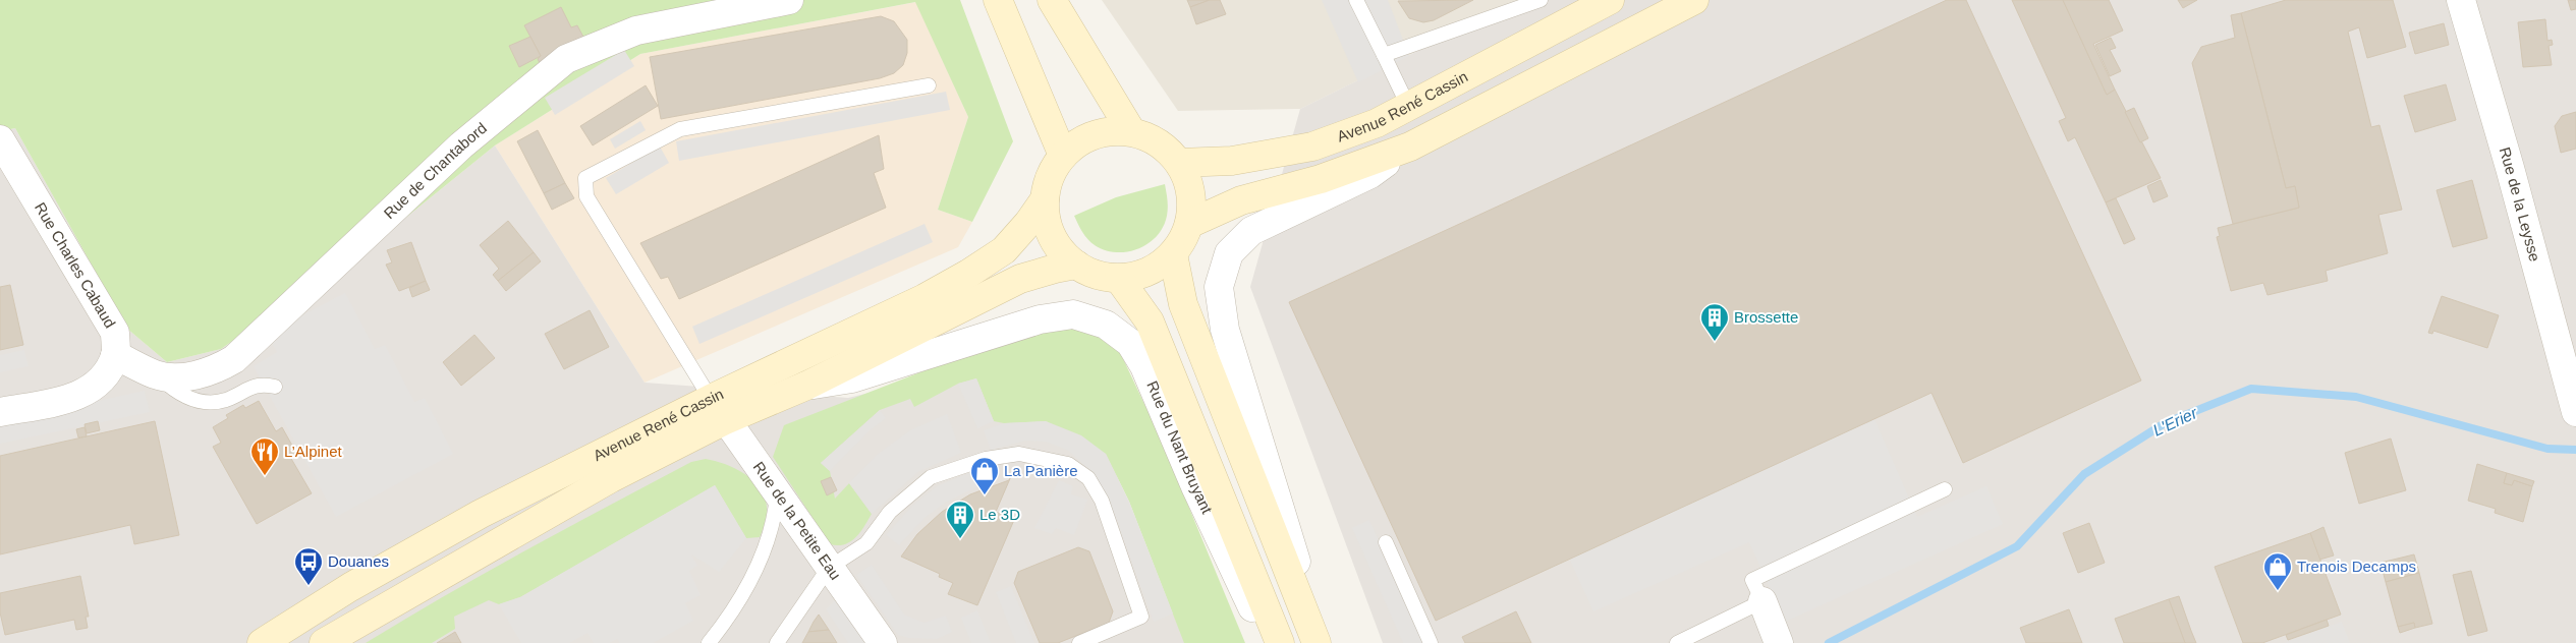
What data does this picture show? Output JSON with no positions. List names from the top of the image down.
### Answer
{
  "streets": {
    "main road": ["Avenue René Cassin", "Rue du Nant Bruyant"],
    "street": [
      "Rue de Chantabord",
      "Rue de la Leysse",
      "Rue Charles Cabaud",
      "Rue de la Petite Eau"
    ]
  },
  "crossings": [
    ["Avenue René Cassin", "Rue du Nant Bruyant"],
    ["Avenue René Cassin", "Rue de la Petite Eau"],
    ["Rue de Chantabord", "Rue Charles Cabaud"]
  ],
  "water": ["L'Erier"],
  "places": {
    "building": ["Brossette", "Le 3D"],
    "restaurant": ["L’Alpinet"],
    "shop": ["La Panière", "Trenois Decamps"],
    "bus stop": ["Douanes"]
  }
}
